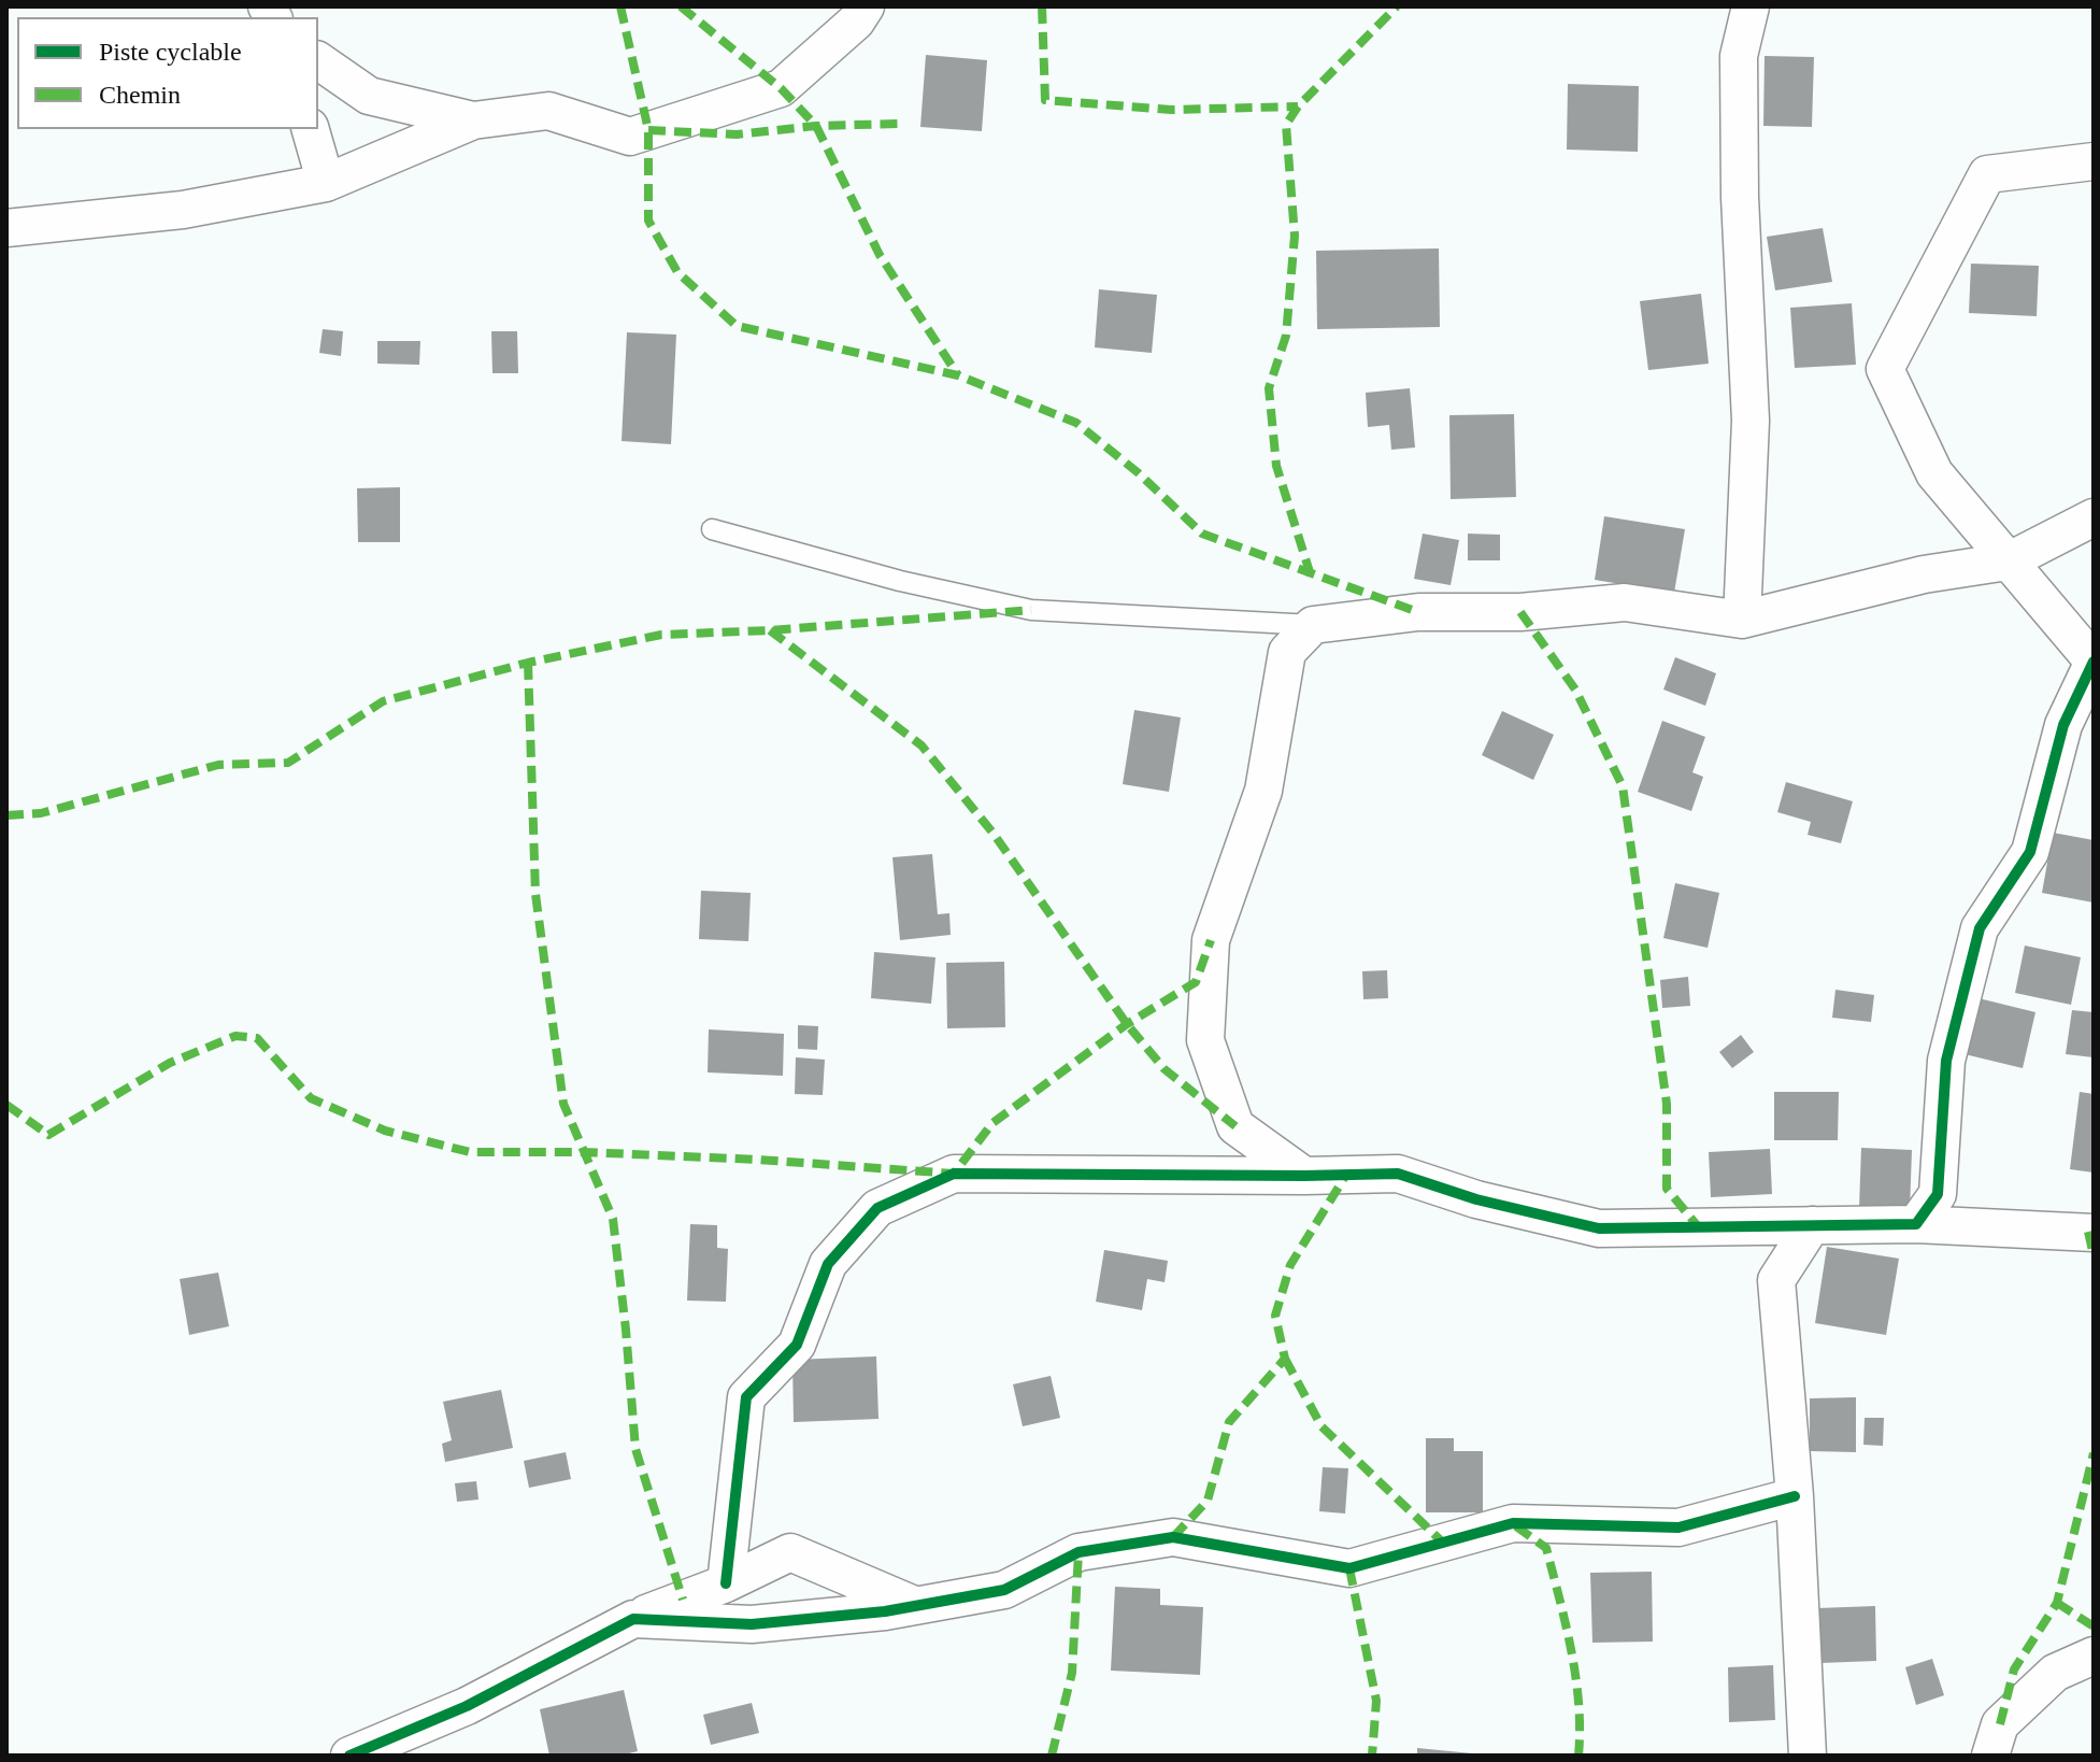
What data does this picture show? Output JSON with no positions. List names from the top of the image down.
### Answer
{
  "legend": ["Piste cyclable", "Chemin"]
}
